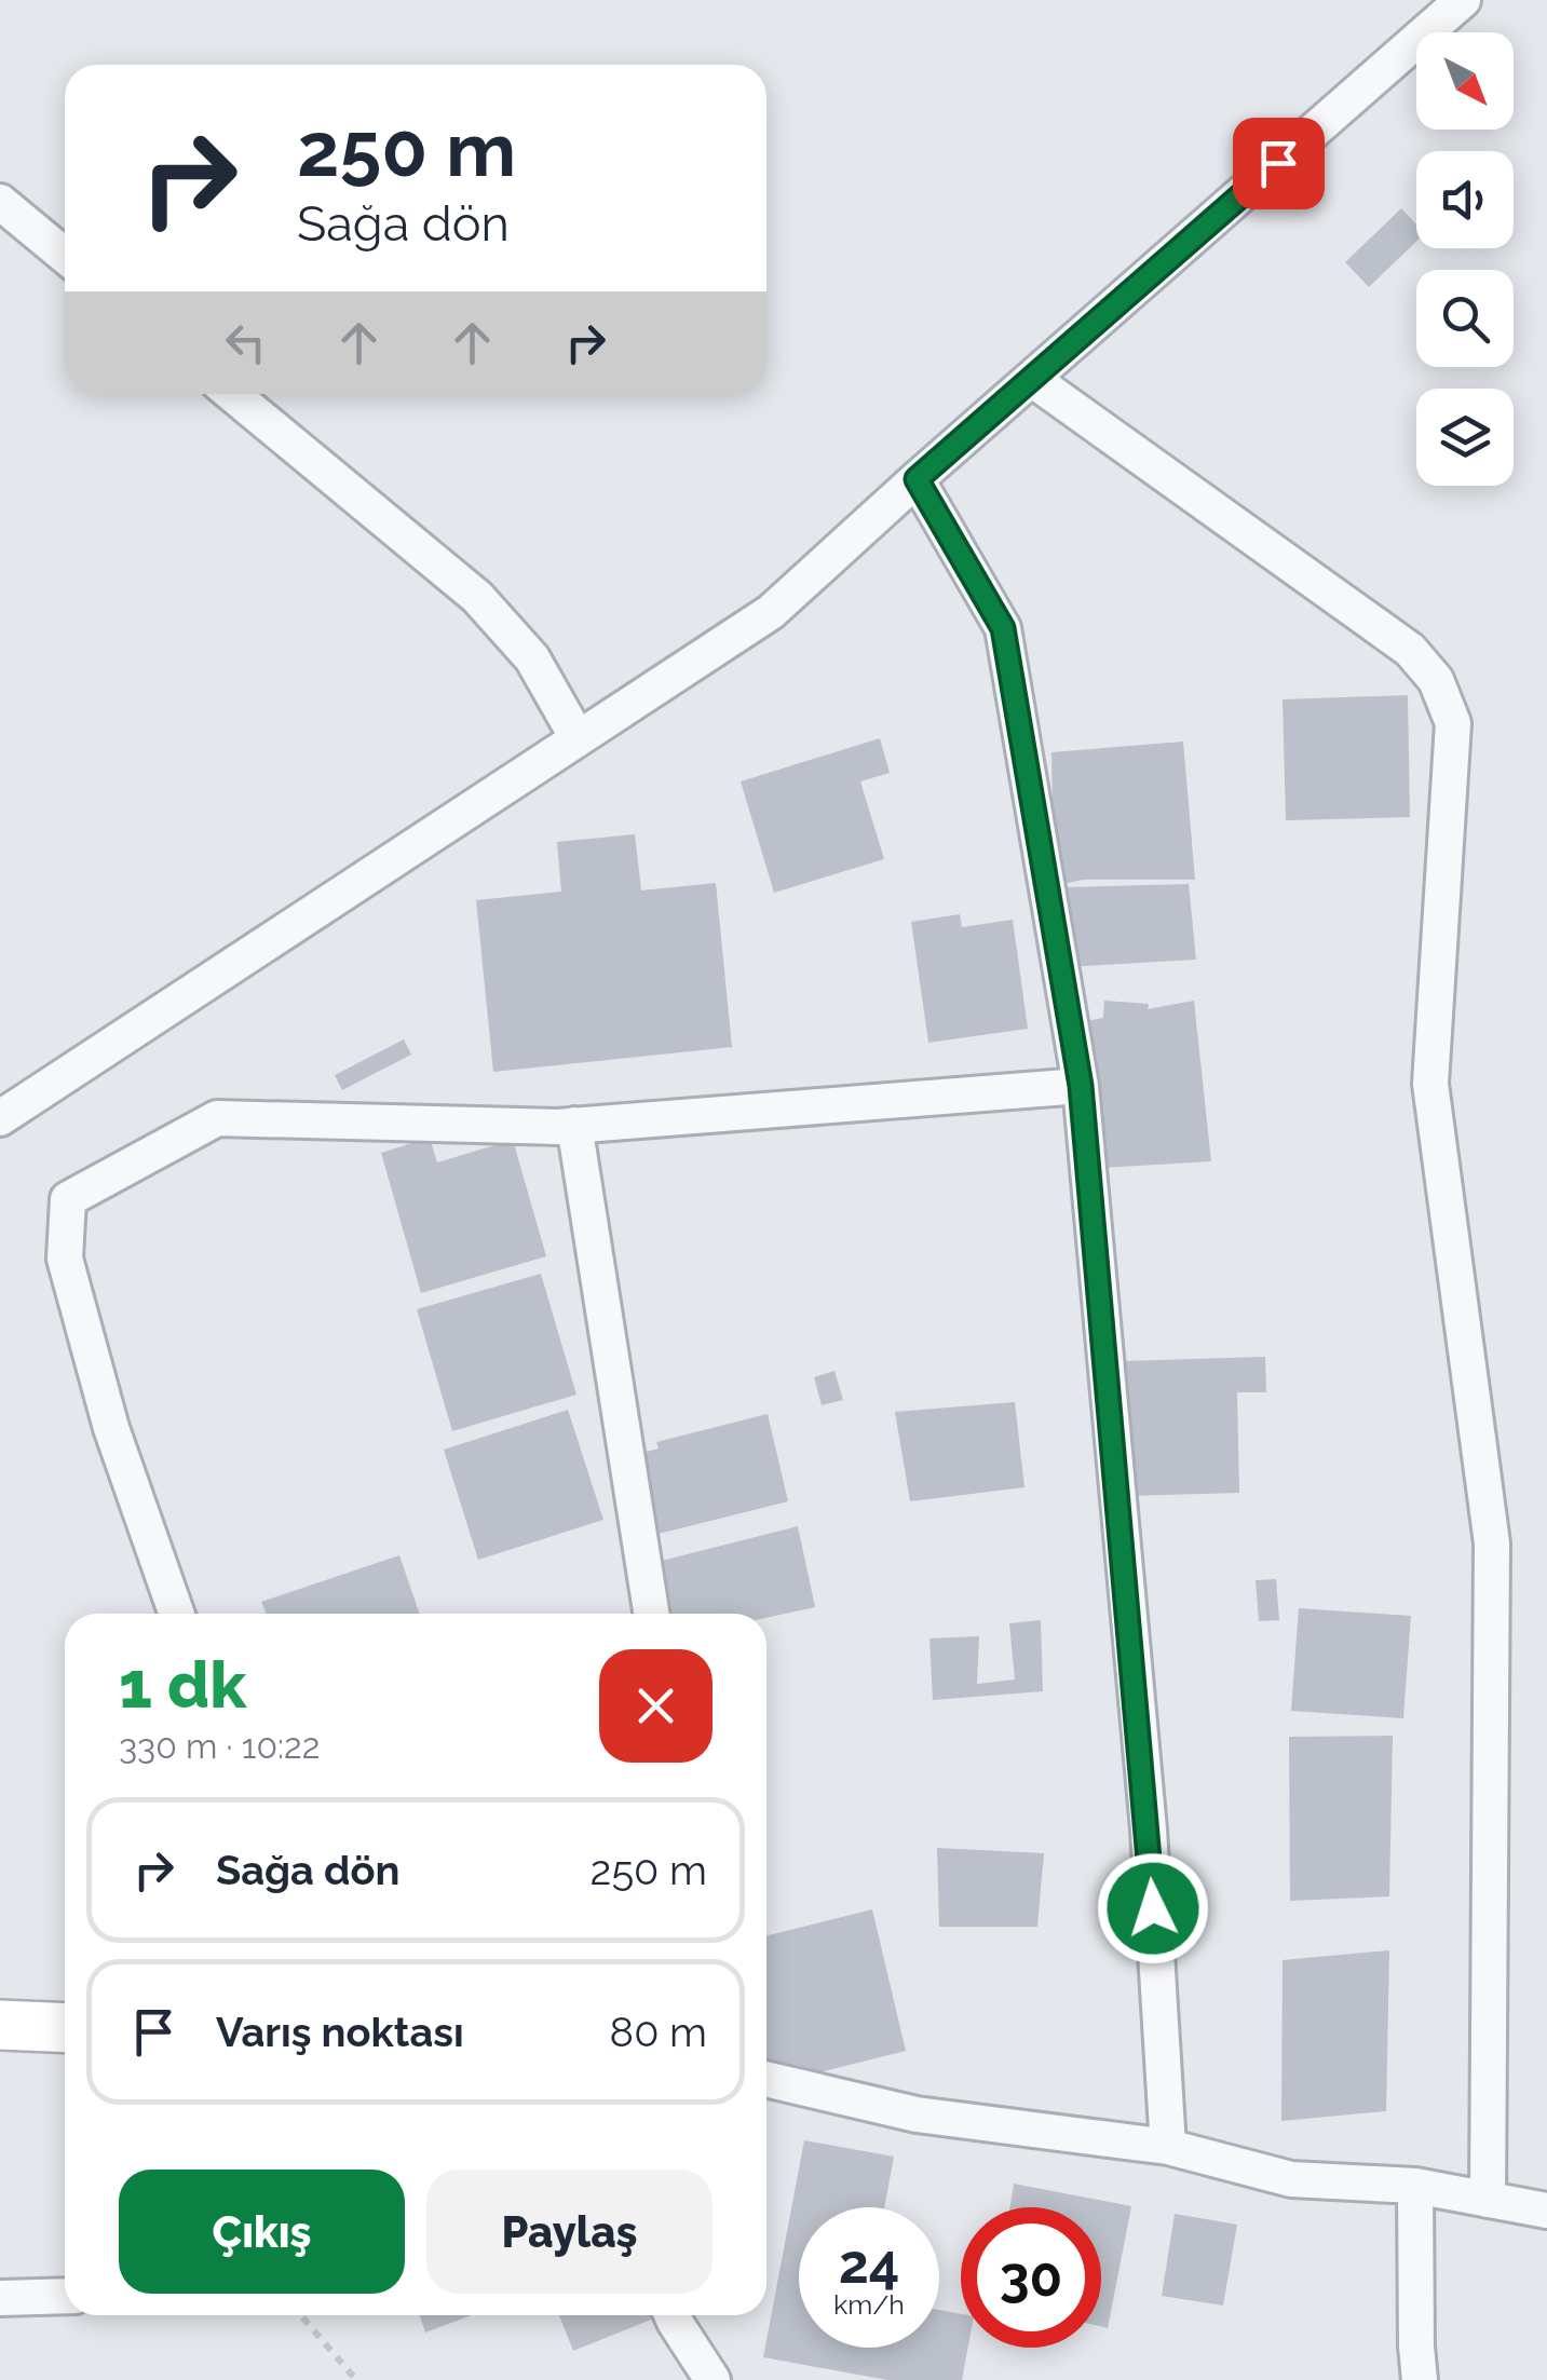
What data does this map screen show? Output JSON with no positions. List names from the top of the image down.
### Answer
{
  "north": "bottom right",
  "page": {
    "turn": ["250 m", "Sağa dön"],
    "heading": ["1 dk", "330 m · 10:22"],
    "list": [
      {
        "name": "Sağa dön",
        "value": "250 m"
      },
      {
        "name": "Varış noktası",
        "value": "80 m"
      }
    ],
    "buttons": ["Çıkış", "Paylaş"],
    "speed": "24 km/h",
    "limit": "30"
  }
}
